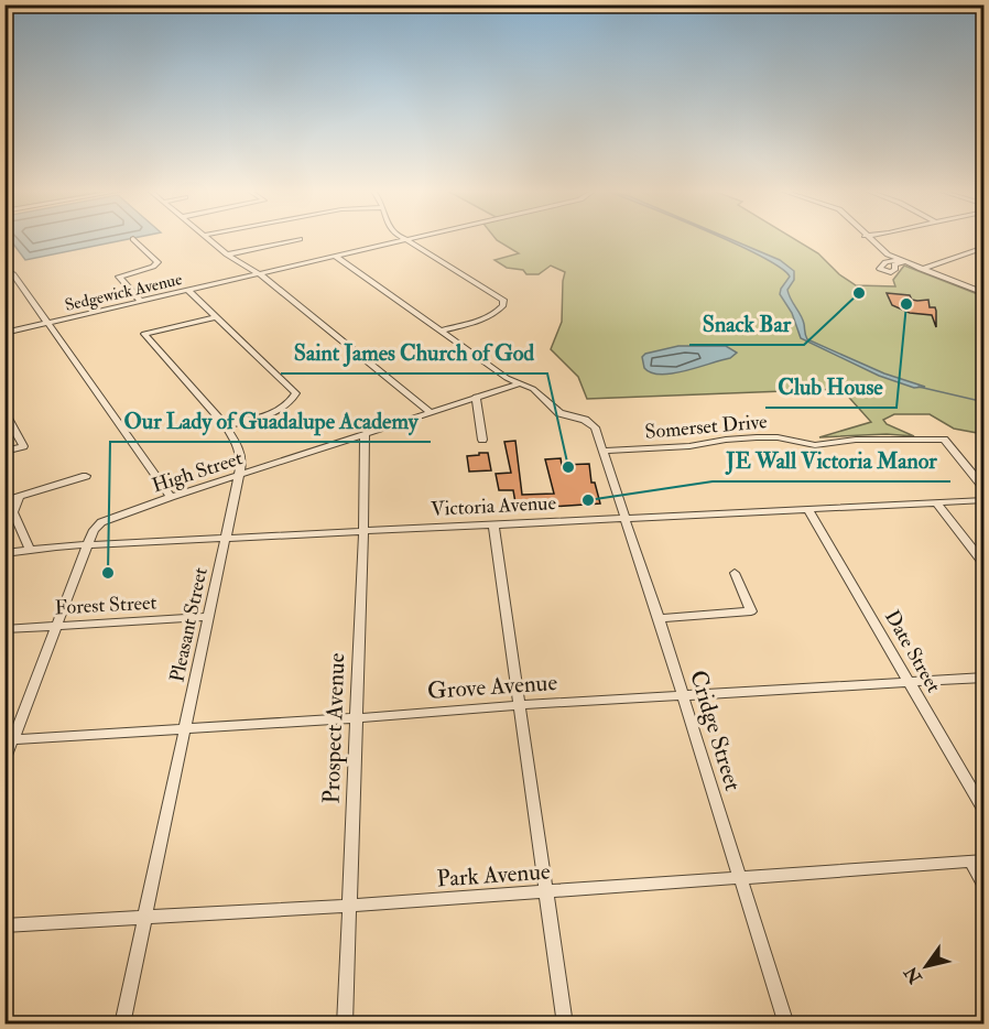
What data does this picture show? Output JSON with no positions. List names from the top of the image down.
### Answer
{
  "streets": {
    "street": [
      "Sedgewick Avenue",
      "Somerset Drive",
      "High Street",
      "Victoria Avenue",
      "Forest Street",
      "Pleasant Street",
      "Date Street",
      "Grove Avenue",
      "Prospect Avenue",
      "Cridge Street",
      "Park Avenue"
    ]
  },
  "crossings": [
    ["Somerset Drive", "Cridge Street"],
    ["High Street", "Victoria Avenue"],
    ["High Street", "Pleasant Street"],
    ["High Street", "Prospect Avenue"],
    ["Victoria Avenue", "Pleasant Street"],
    ["Victoria Avenue", "Date Street"],
    ["Victoria Avenue", "Prospect Avenue"],
    ["Victoria Avenue", "Cridge Street"],
    ["Forest Street", "Pleasant Street"],
    ["Pleasant Street", "Grove Avenue"],
    ["Pleasant Street", "Park Avenue"],
    ["Date Street", "Grove Avenue"],
    ["Grove Avenue", "Prospect Avenue"],
    ["Grove Avenue", "Cridge Street"],
    ["Prospect Avenue", "Park Avenue"],
    ["Cridge Street", "Park Avenue"]
  ],
  "places": [
    "Snack Bar",
    "Club House",
    "Saint James Church of God",
    "JE Wall Victoria Manor",
    "Our Lady of Guadalupe Academy"
  ],
  "north": "bottom left"
}
